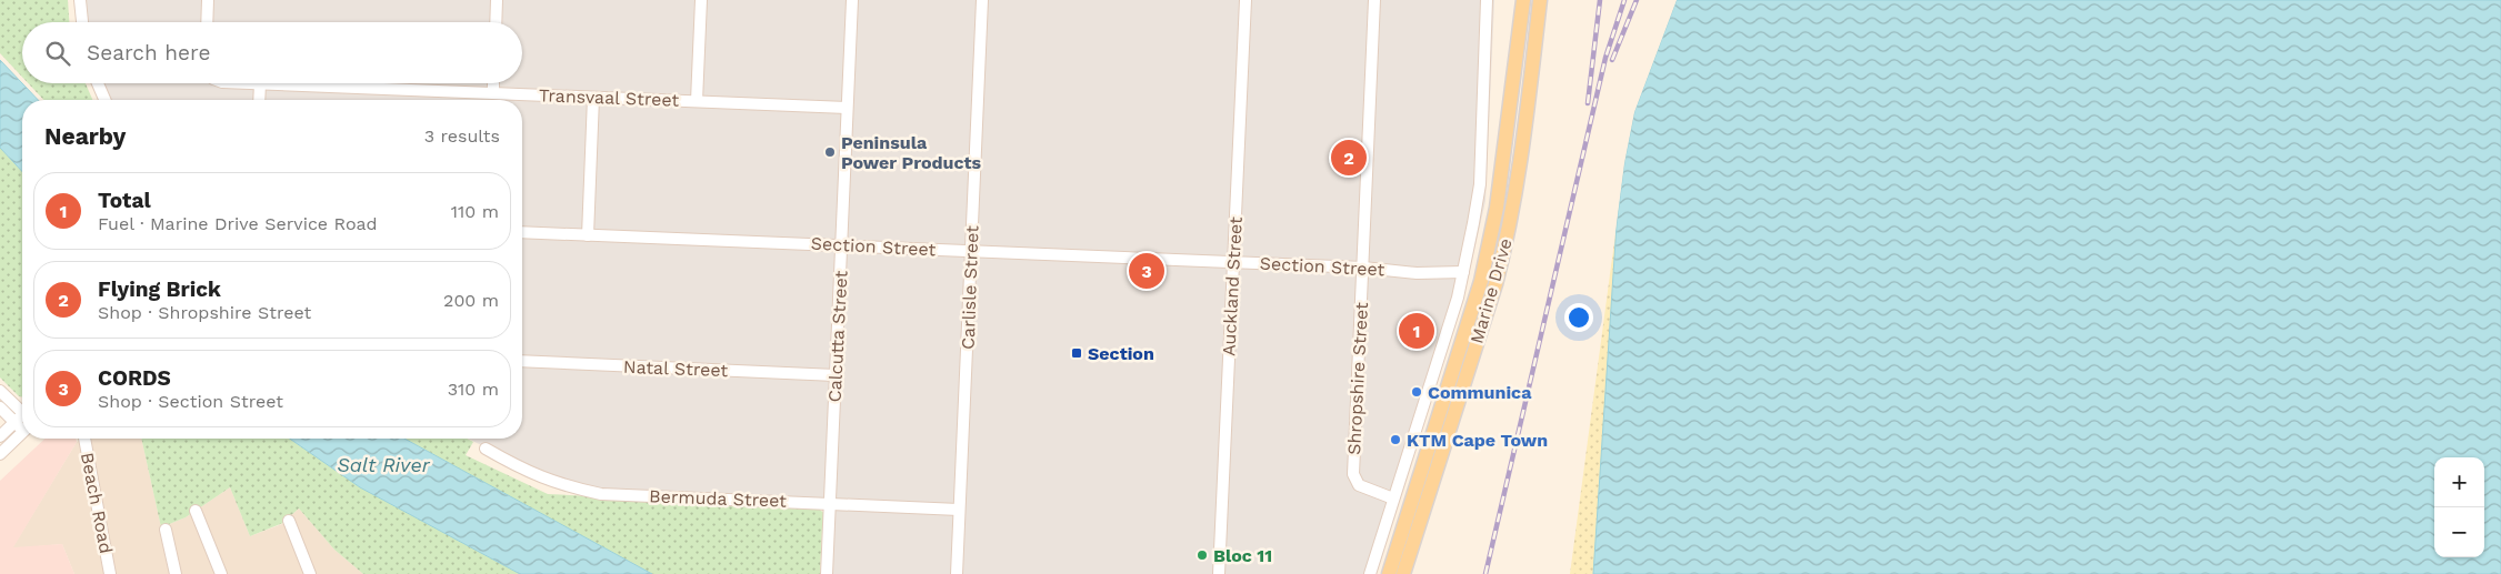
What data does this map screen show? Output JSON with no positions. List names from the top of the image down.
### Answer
{
  "streets": {
    "main road": ["Marine Drive"],
    "street": [
      "Transvaal Street",
      "Section Street",
      "Auckland Street",
      "Carlisle Street",
      "Calcutta Street",
      "Natal Street",
      "Shropshire Street",
      "Bermuda Street",
      "Beach Road"
    ]
  },
  "crossings": [
    ["Transvaal Street", "Calcutta Street"],
    ["Section Street", "Auckland Street"],
    ["Section Street", "Carlisle Street"],
    ["Section Street", "Calcutta Street"],
    ["Section Street", "Shropshire Street"],
    ["Carlisle Street", "Bermuda Street"],
    ["Calcutta Street", "Natal Street"],
    ["Calcutta Street", "Bermuda Street"]
  ],
  "water": ["Salt River"],
  "places": {
    "other": [
      "Peninsula Power Products",
      "Communica",
      "KTM Cape Town",
      "Bloc 11"
    ],
    "transit": ["Section"]
  },
  "page": {
    "search": "Search here",
    "heading": ["Nearby", "3 results"],
    "pins": ["2", "3", "1"],
    "list": [
      {
        "mark": "1",
        "name": "Total",
        "note": "Fuel · Marine Drive Service Road",
        "value": "110 m"
      },
      {
        "mark": "2",
        "name": "Flying Brick",
        "note": "Shop · Shropshire Street",
        "value": "200 m"
      },
      {
        "mark": "3",
        "name": "CORDS",
        "note": "Shop · Section Street",
        "value": "310 m"
      }
    ],
    "map_buttons": ["+", "−"]
  }
}
